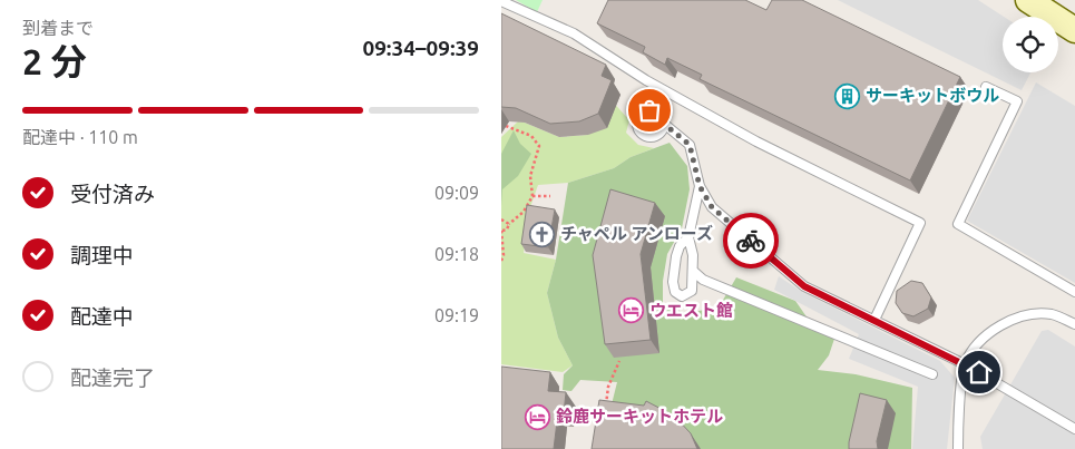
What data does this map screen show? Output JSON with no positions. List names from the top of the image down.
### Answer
{
  "places": {
    "building": ["サーキットボウル"],
    "church": ["チャペル アンローズ"],
    "hotel": ["ウエスト館", "鈴鹿サーキットホテル"]
  },
  "page": {
    "heading": ["2 分", "到着まで", "09:34–09:39"],
    "bar": "配達中 · 110 m",
    "list": [
      ["受付済み", "09:09"],
      ["調理中", "09:18"],
      ["配達中", "09:19"],
      "配達完了"
    ]
  }
}
